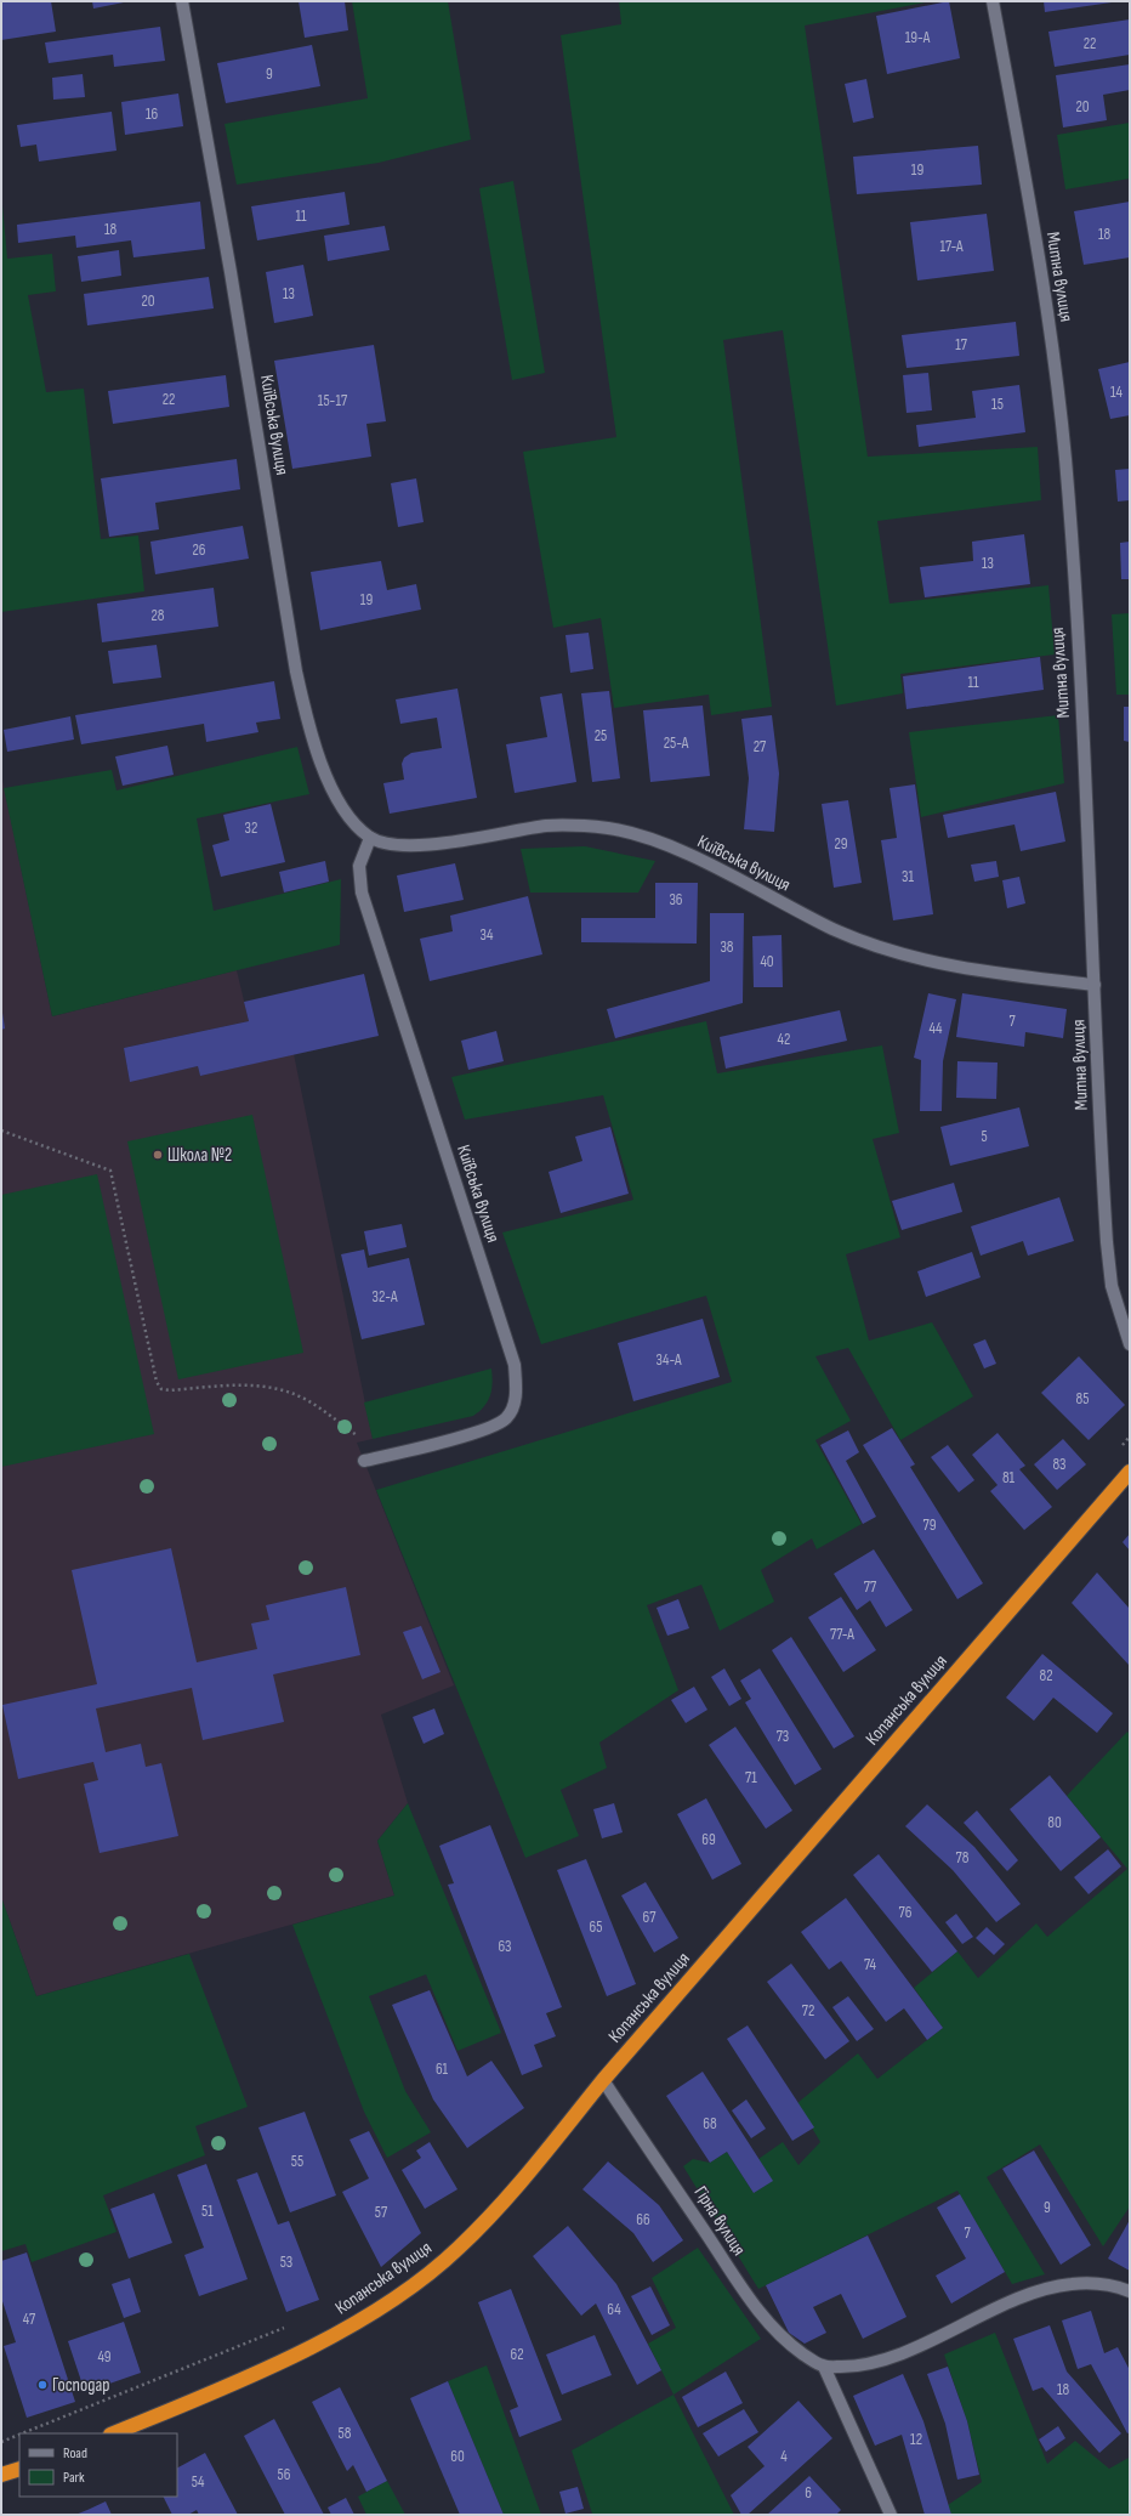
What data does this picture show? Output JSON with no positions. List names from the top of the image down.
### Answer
{
  "streets": {
    "highway": ["Копанська вулиця"],
    "street": ["Митна вулиця", "Київська вулиця", "Гірна вулиця"]
  },
  "crossings": [
    ["Митна вулиця", "Київська вулиця"],
    ["Копанська вулиця", "Гірна вулиця"]
  ],
  "places": ["Школа №2", "Господар"],
  "house_numbers": [
    "19-А",
    "22",
    "9",
    "20",
    "16",
    "19",
    "11",
    "18",
    "18",
    "17-А",
    "13",
    "20",
    "17",
    "14",
    "22",
    "15-17",
    "15",
    "26",
    "13",
    "19",
    "28",
    "11",
    "25",
    "25-А",
    "27",
    "32",
    "29",
    "31",
    "36",
    "34",
    "38",
    "40",
    "7",
    "44",
    "42",
    "5",
    "32-А",
    "34-А",
    "85",
    "83",
    "81",
    "79",
    "77",
    "77-А",
    "82",
    "73",
    "71",
    "80",
    "69",
    "78",
    "76",
    "67",
    "65",
    "63",
    "74",
    "72",
    "61",
    "68",
    "55",
    "9",
    "51",
    "57",
    "66",
    "7",
    "53",
    "64",
    "47",
    "62",
    "49",
    "18",
    "58",
    "12",
    "60",
    "4",
    "56",
    "54",
    "6"
  ],
  "legend": ["Road", "Park"]
}
